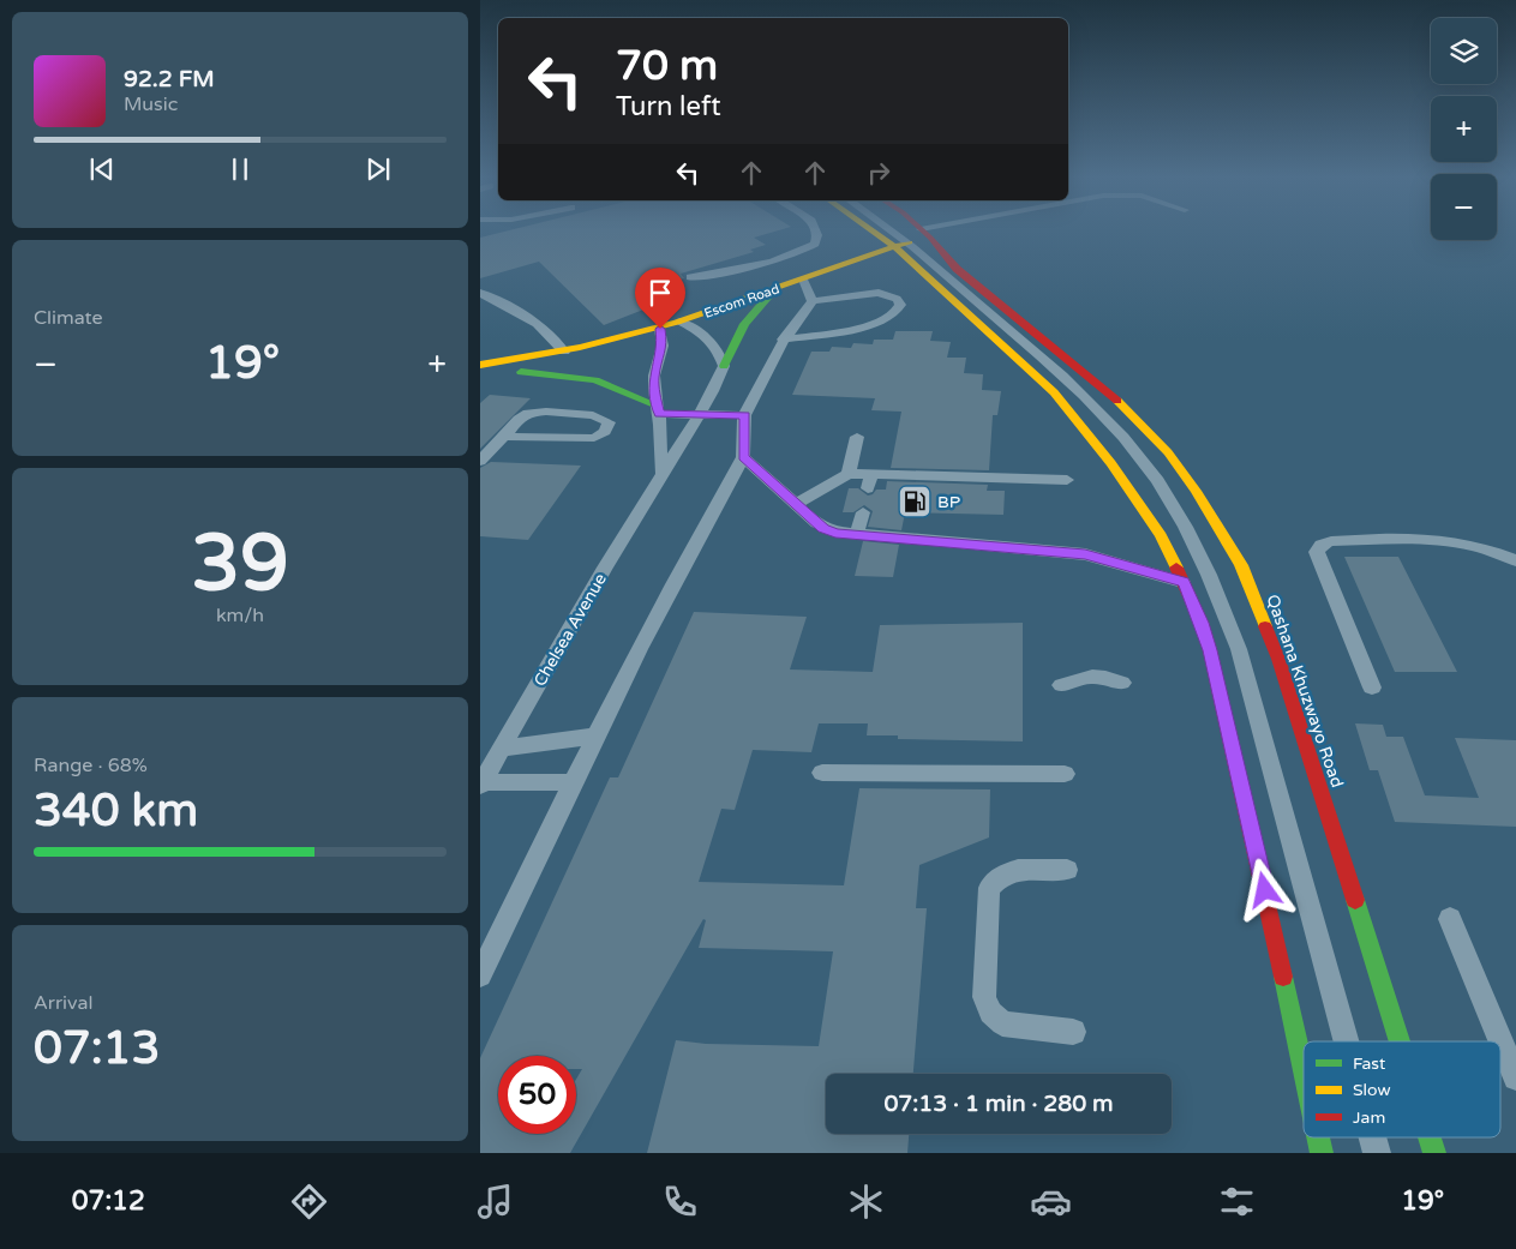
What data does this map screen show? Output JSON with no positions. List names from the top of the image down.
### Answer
{
  "streets": {
    "main road": ["Escom Road", "Qashana Khuzwayo Road"],
    "lane": ["Chelsea Avenue"]
  },
  "crossings": [
    ["Escom Road", "Qashana Khuzwayo Road"]
  ],
  "places": {
    "fuel station": ["BP"]
  },
  "legend": ["Fast", "Slow", "Jam"],
  "page": {
    "map_buttons": ["+", "−"],
    "turn": ["70 m", "Turn left"],
    "song": ["92.2 FM", "Music"],
    "tile": [
      "Climate",
      ["39", "km/h"],
      ["Range · 68%", "340 km"],
      ["Arrival", "07:13"]
    ],
    "heat": ["−", "19°", "+"],
    "limit": "50",
    "trip": "07:13 · 1 min · 280 m",
    "tabs": ["07:12", "19°"]
  }
}
